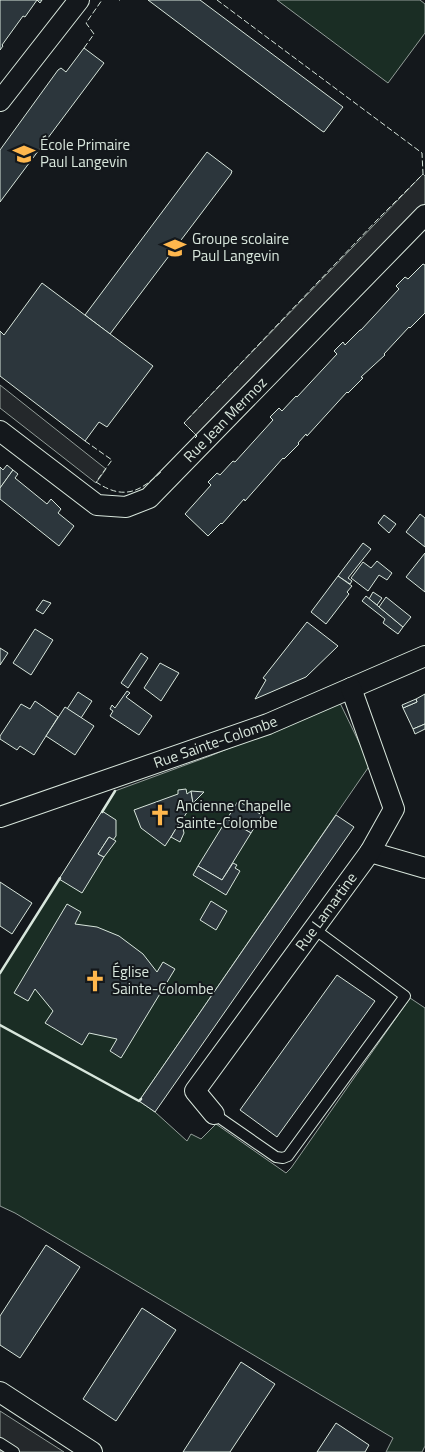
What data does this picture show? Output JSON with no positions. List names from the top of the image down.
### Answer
{
  "streets": {
    "street": ["Rue Jean Mermoz", "Rue Sainte-Colombe", "Rue Lamartine"]
  },
  "crossings": [
    ["Rue Sainte-Colombe", "Rue Lamartine"]
  ],
  "places": {
    "school or university": ["École Primaire Paul Langevin", "Groupe scolaire Paul Langevin"],
    "church": ["Ancienne Chapelle Sainte-Colombe", "Église Sainte-Colombe"]
  }
}
